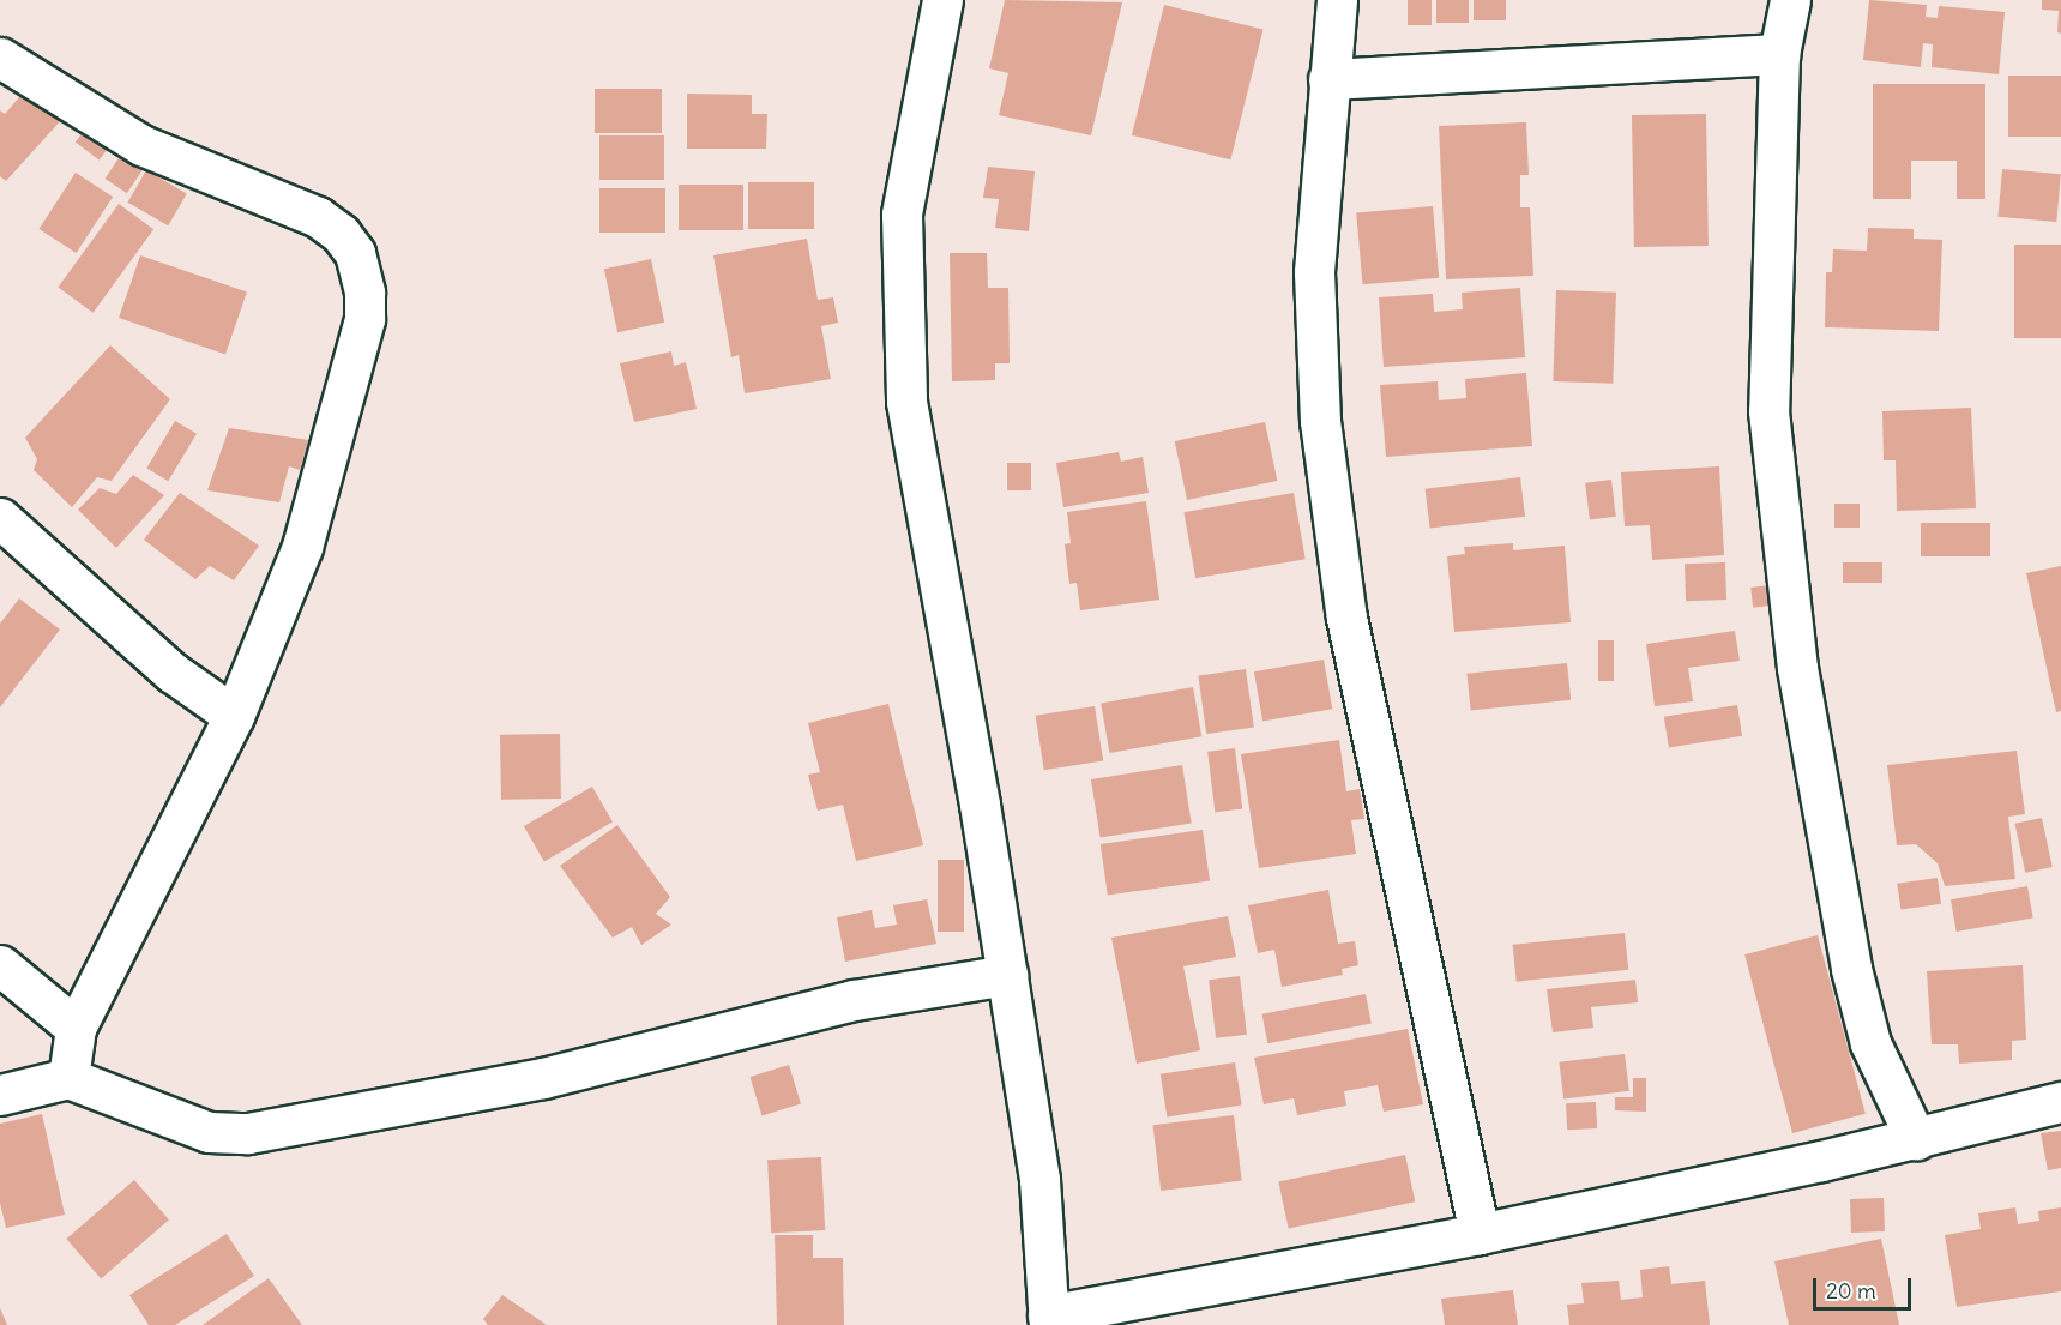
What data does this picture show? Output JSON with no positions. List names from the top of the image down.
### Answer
{
  "scale_bar": "20 m"
}
